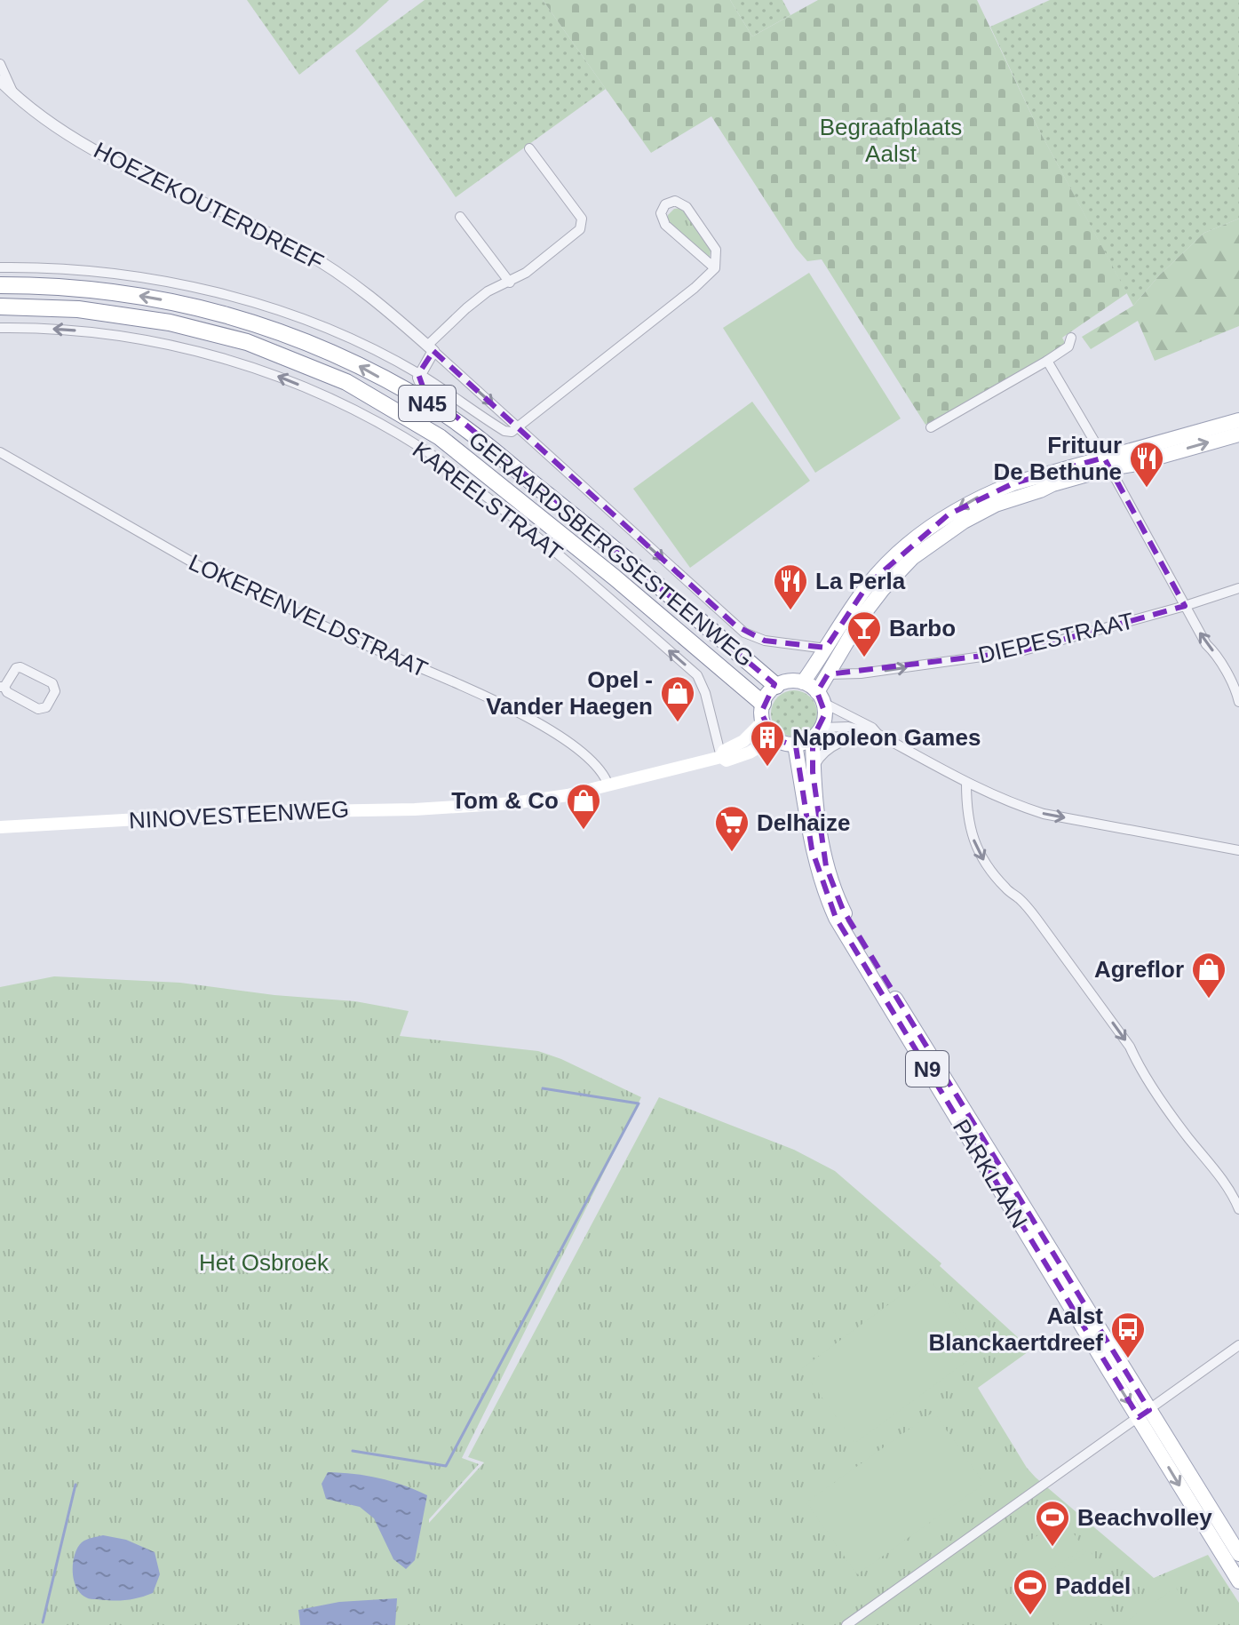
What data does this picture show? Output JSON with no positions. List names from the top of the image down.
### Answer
{
  "streets": {
    "highway": ["N45", "GERAARDSBERGSESTEENWEG"],
    "main road": ["NINOVESTEENWEG", "N9", "PARKLAAN"],
    "street": [
      "HOEZEKOUTERDREEF",
      "KAREELSTRAAT",
      "LOKERENVELDSTRAAT",
      "DIEPESTRAAT"
    ]
  },
  "crossings": [
    ["KAREELSTRAAT", "NINOVESTEENWEG"],
    ["GERAARDSBERGSESTEENWEG", "NINOVESTEENWEG"],
    ["GERAARDSBERGSESTEENWEG", "PARKLAAN"],
    ["LOKERENVELDSTRAAT", "NINOVESTEENWEG"],
    ["NINOVESTEENWEG", "PARKLAAN"]
  ],
  "one_way": ["DIEPESTRAAT"],
  "parks": ["Begraafplaats Aalst", "Het Osbroek"],
  "places": {
    "restaurant": ["Frituur De Bethune", "La Perla"],
    "bar": ["Barbo"],
    "shop": ["Opel - Vander Haegen", "Tom & Co", "Agreflor"],
    "building": ["Napoleon Games"],
    "supermarket": ["Delhaize"],
    "bus stop": ["Aalst Blanckaertdreef"],
    "sports": ["Beachvolley", "Paddel"]
  }
}
